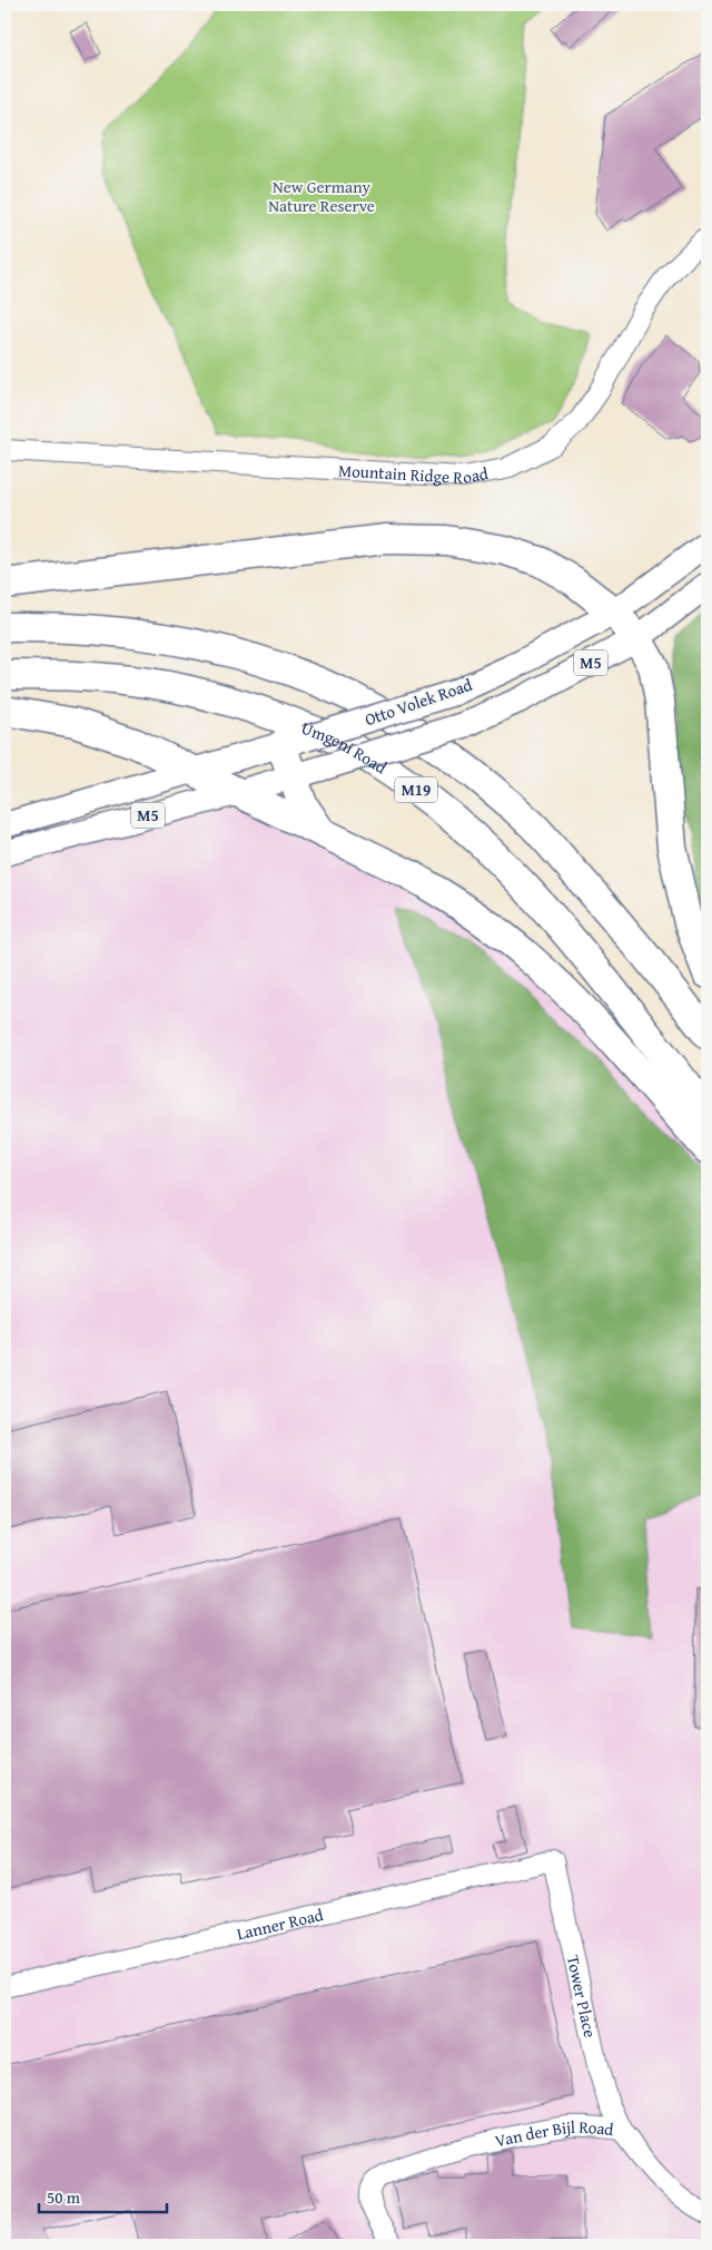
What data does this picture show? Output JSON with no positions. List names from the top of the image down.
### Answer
{
  "streets": {
    "highway": ["Umgeni Road", "M19"],
    "main road": ["M5", "Otto Volek Road"],
    "street": [
      "Mountain Ridge Road",
      "Lanner Road",
      "Tower Place",
      "Van der Bijl Road"
    ]
  },
  "crossings": [
    ["Lanner Road", "Tower Place"],
    ["Tower Place", "Van der Bijl Road"]
  ],
  "parks": ["New Germany Nature Reserve"],
  "scale_bar": "50 m"
}
